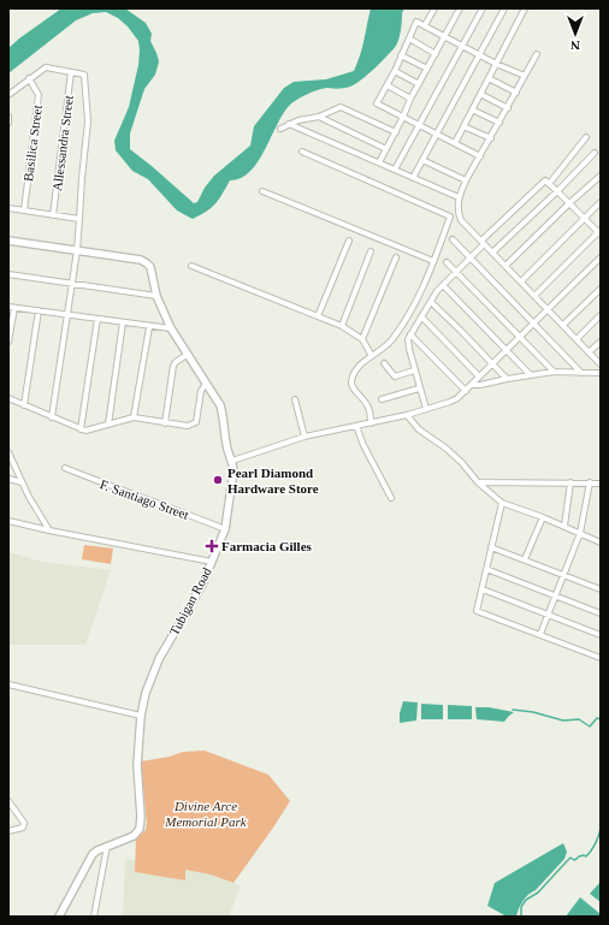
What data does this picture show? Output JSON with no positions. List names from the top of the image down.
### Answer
{
  "streets": {
    "street": [
      "Basilica Street",
      "Allessandra Street",
      "F. Santiago Street",
      "Tubigan Road"
    ]
  },
  "crossings": [
    ["F. Santiago Street", "Tubigan Road"]
  ],
  "parks": ["Divine Arce Memorial Park"],
  "places": {
    "other": ["Pearl Diamond Hardware Store"],
    "health": ["Farmacia Gilles"]
  },
  "north": "bottom"
}
